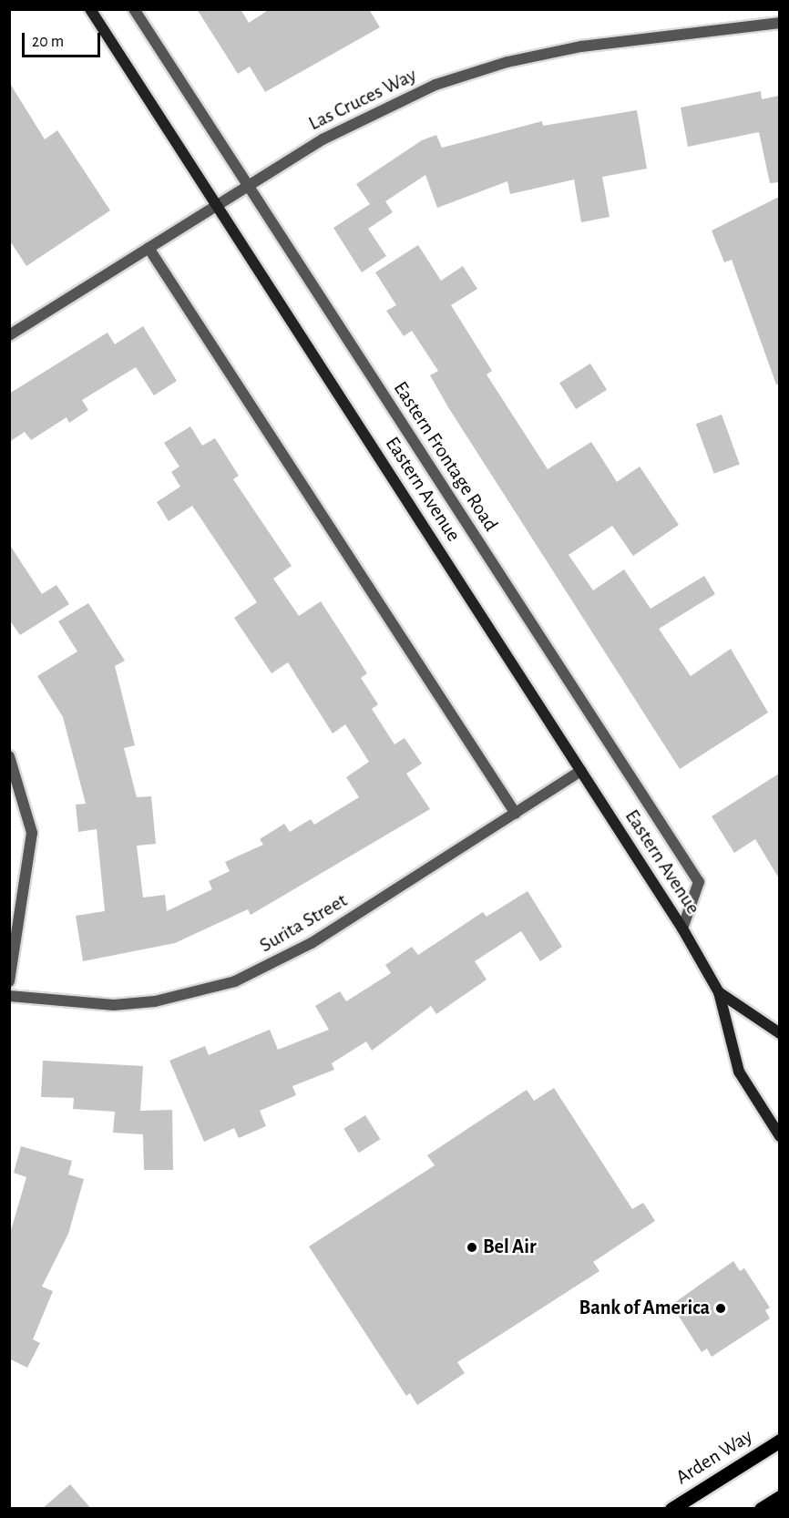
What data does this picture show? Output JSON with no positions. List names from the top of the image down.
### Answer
{
  "streets": {
    "main road": ["Eastern Avenue", "Arden Way"],
    "street": ["Las Cruces Way", "Eastern Frontage Road", "Surita Street"]
  },
  "crossings": [
    ["Las Cruces Way", "Eastern Frontage Road"],
    ["Las Cruces Way", "Eastern Avenue"],
    ["Eastern Frontage Road", "Eastern Avenue"],
    ["Eastern Avenue", "Surita Street"]
  ],
  "places": ["Bel Air", "Bank of America"],
  "scale_bar": "20 m"
}
